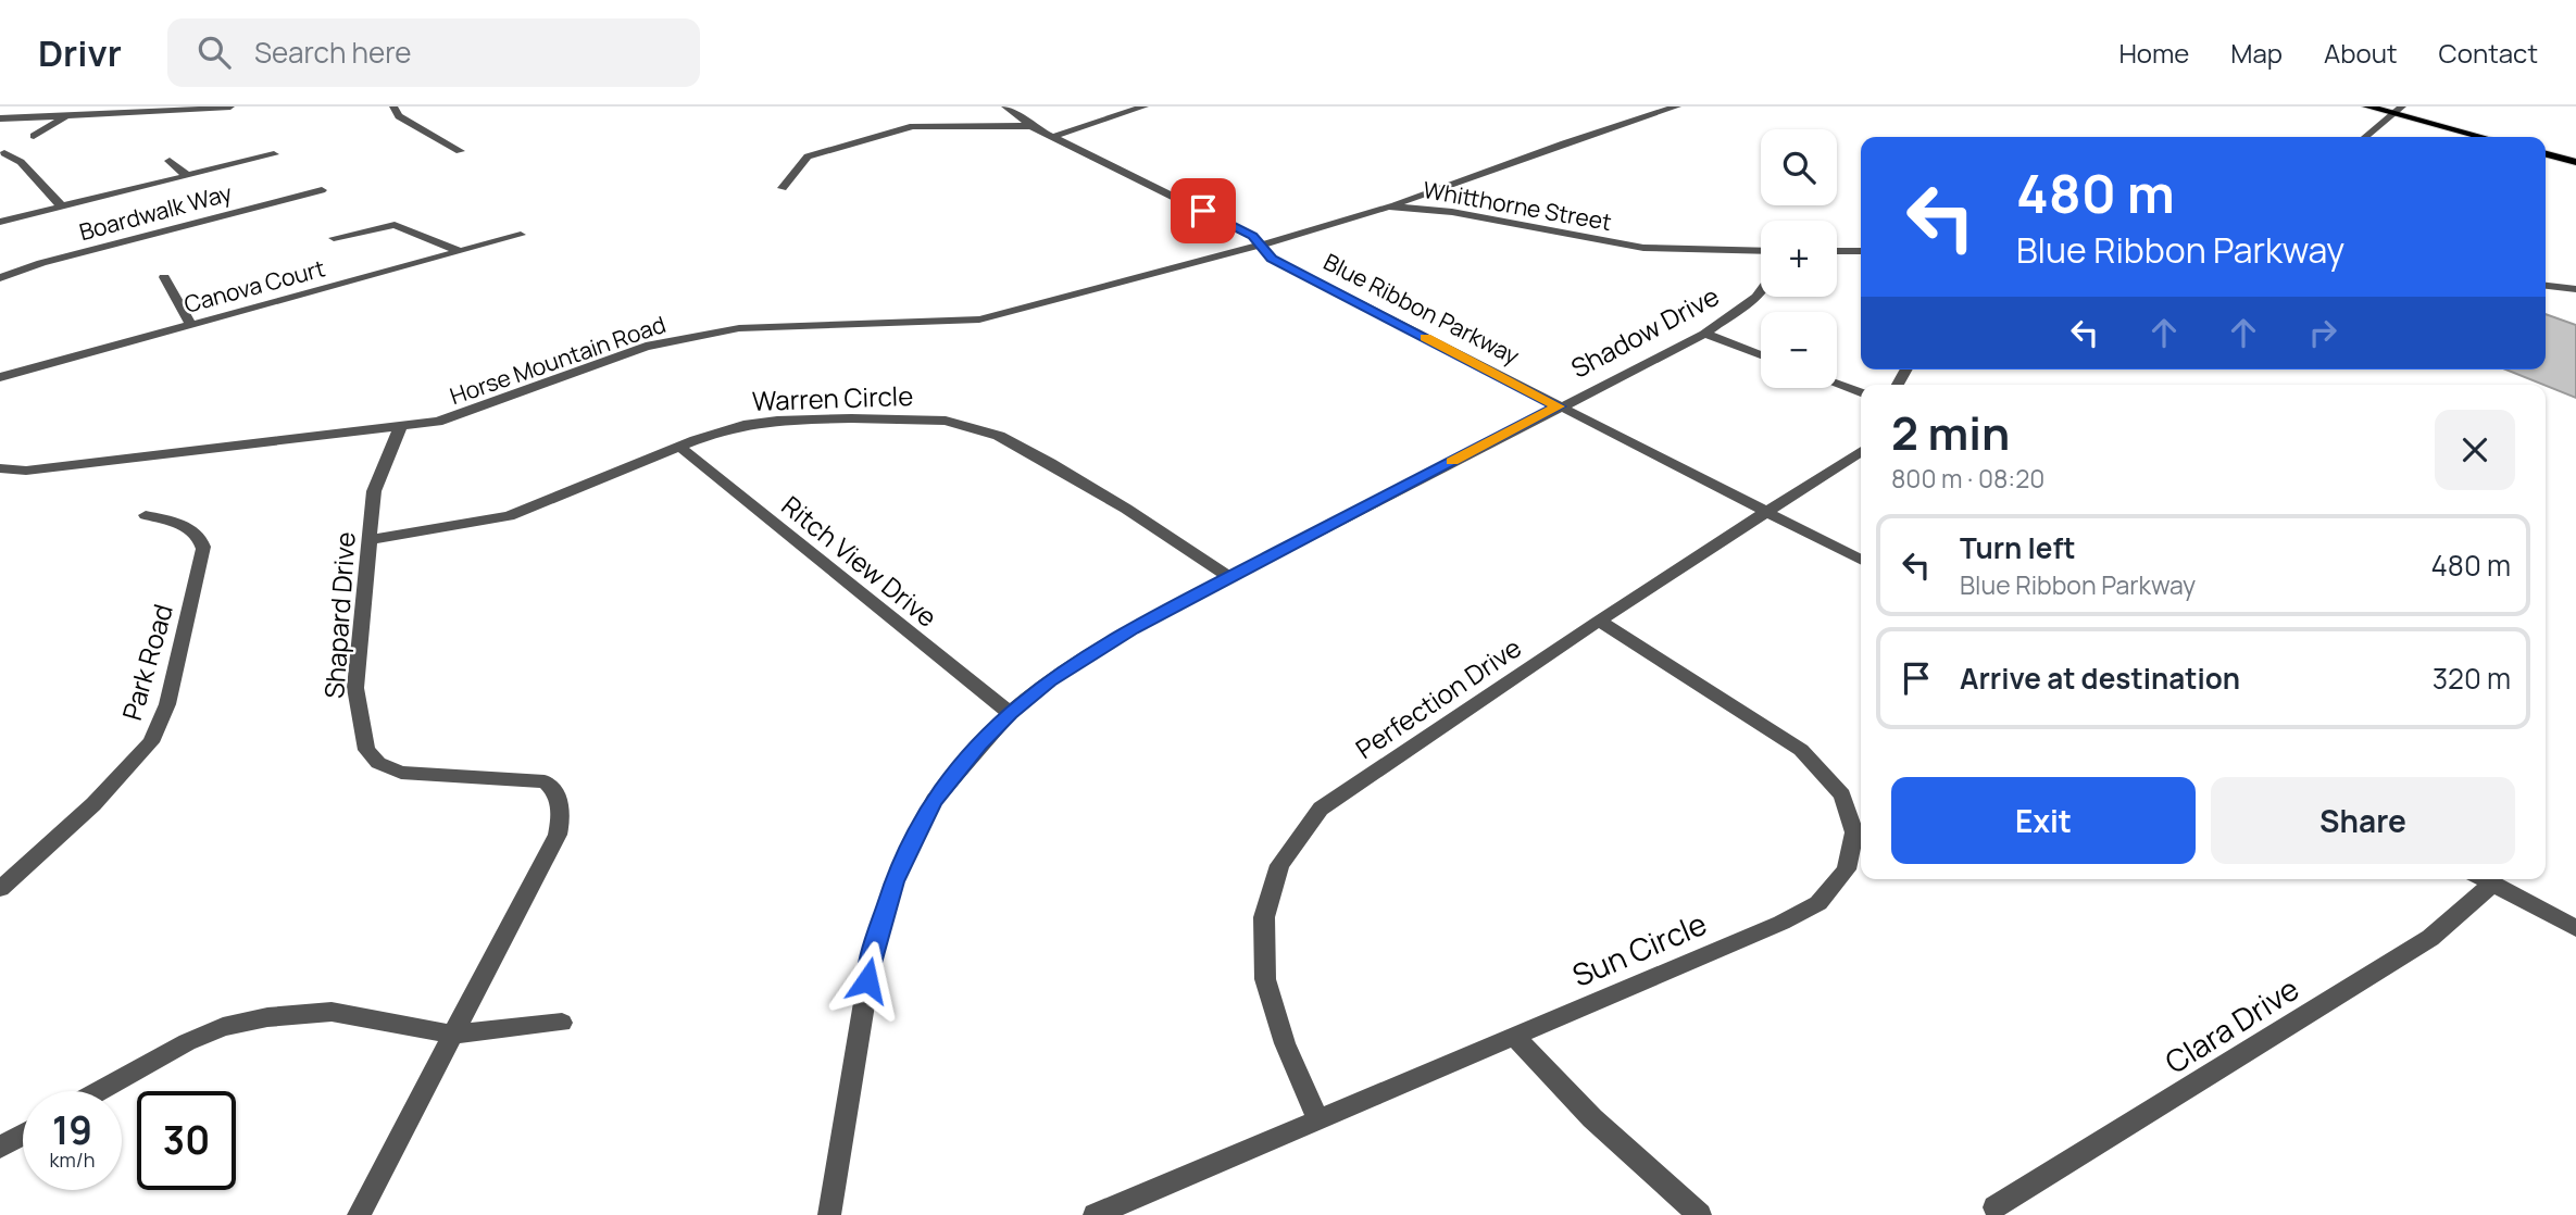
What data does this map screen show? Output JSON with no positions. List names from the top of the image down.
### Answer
{
  "streets": {
    "street": [
      "Whitthorne Street",
      "Boardwalk Way",
      "Canova Court",
      "Blue Ribbon Parkway",
      "Shadow Drive",
      "Horse Mountain Road",
      "Warren Circle",
      "Ritch View Drive",
      "Shapard Drive",
      "Park Road",
      "Perfection Drive",
      "Sun Circle",
      "Clara Drive"
    ]
  },
  "crossings": [
    ["Whitthorne Street", "Blue Ribbon Parkway"],
    ["Whitthorne Street", "Horse Mountain Road"],
    ["Blue Ribbon Parkway", "Shadow Drive"],
    ["Blue Ribbon Parkway", "Horse Mountain Road"],
    ["Blue Ribbon Parkway", "Perfection Drive"],
    ["Shadow Drive", "Warren Circle"],
    ["Shadow Drive", "Ritch View Drive"],
    ["Horse Mountain Road", "Shapard Drive"],
    ["Warren Circle", "Ritch View Drive"],
    ["Warren Circle", "Shapard Drive"],
    ["Perfection Drive", "Sun Circle"]
  ],
  "page": {
    "header": "Drivr",
    "search": "Search here",
    "nav": [
      "Home",
      "Map",
      "About",
      "Contact"
    ],
    "map_buttons": ["+", "−"],
    "turn": ["480 m", "Blue Ribbon Parkway"],
    "heading": ["2 min", "800 m · 08:20"],
    "list": [
      {
        "name": "Turn left",
        "note": "Blue Ribbon Parkway",
        "value": "480 m"
      },
      {
        "name": "Arrive at destination",
        "value": "320 m"
      }
    ],
    "buttons": ["Exit", "Share"],
    "speed": "19 km/h",
    "limit": "30"
  }
}
